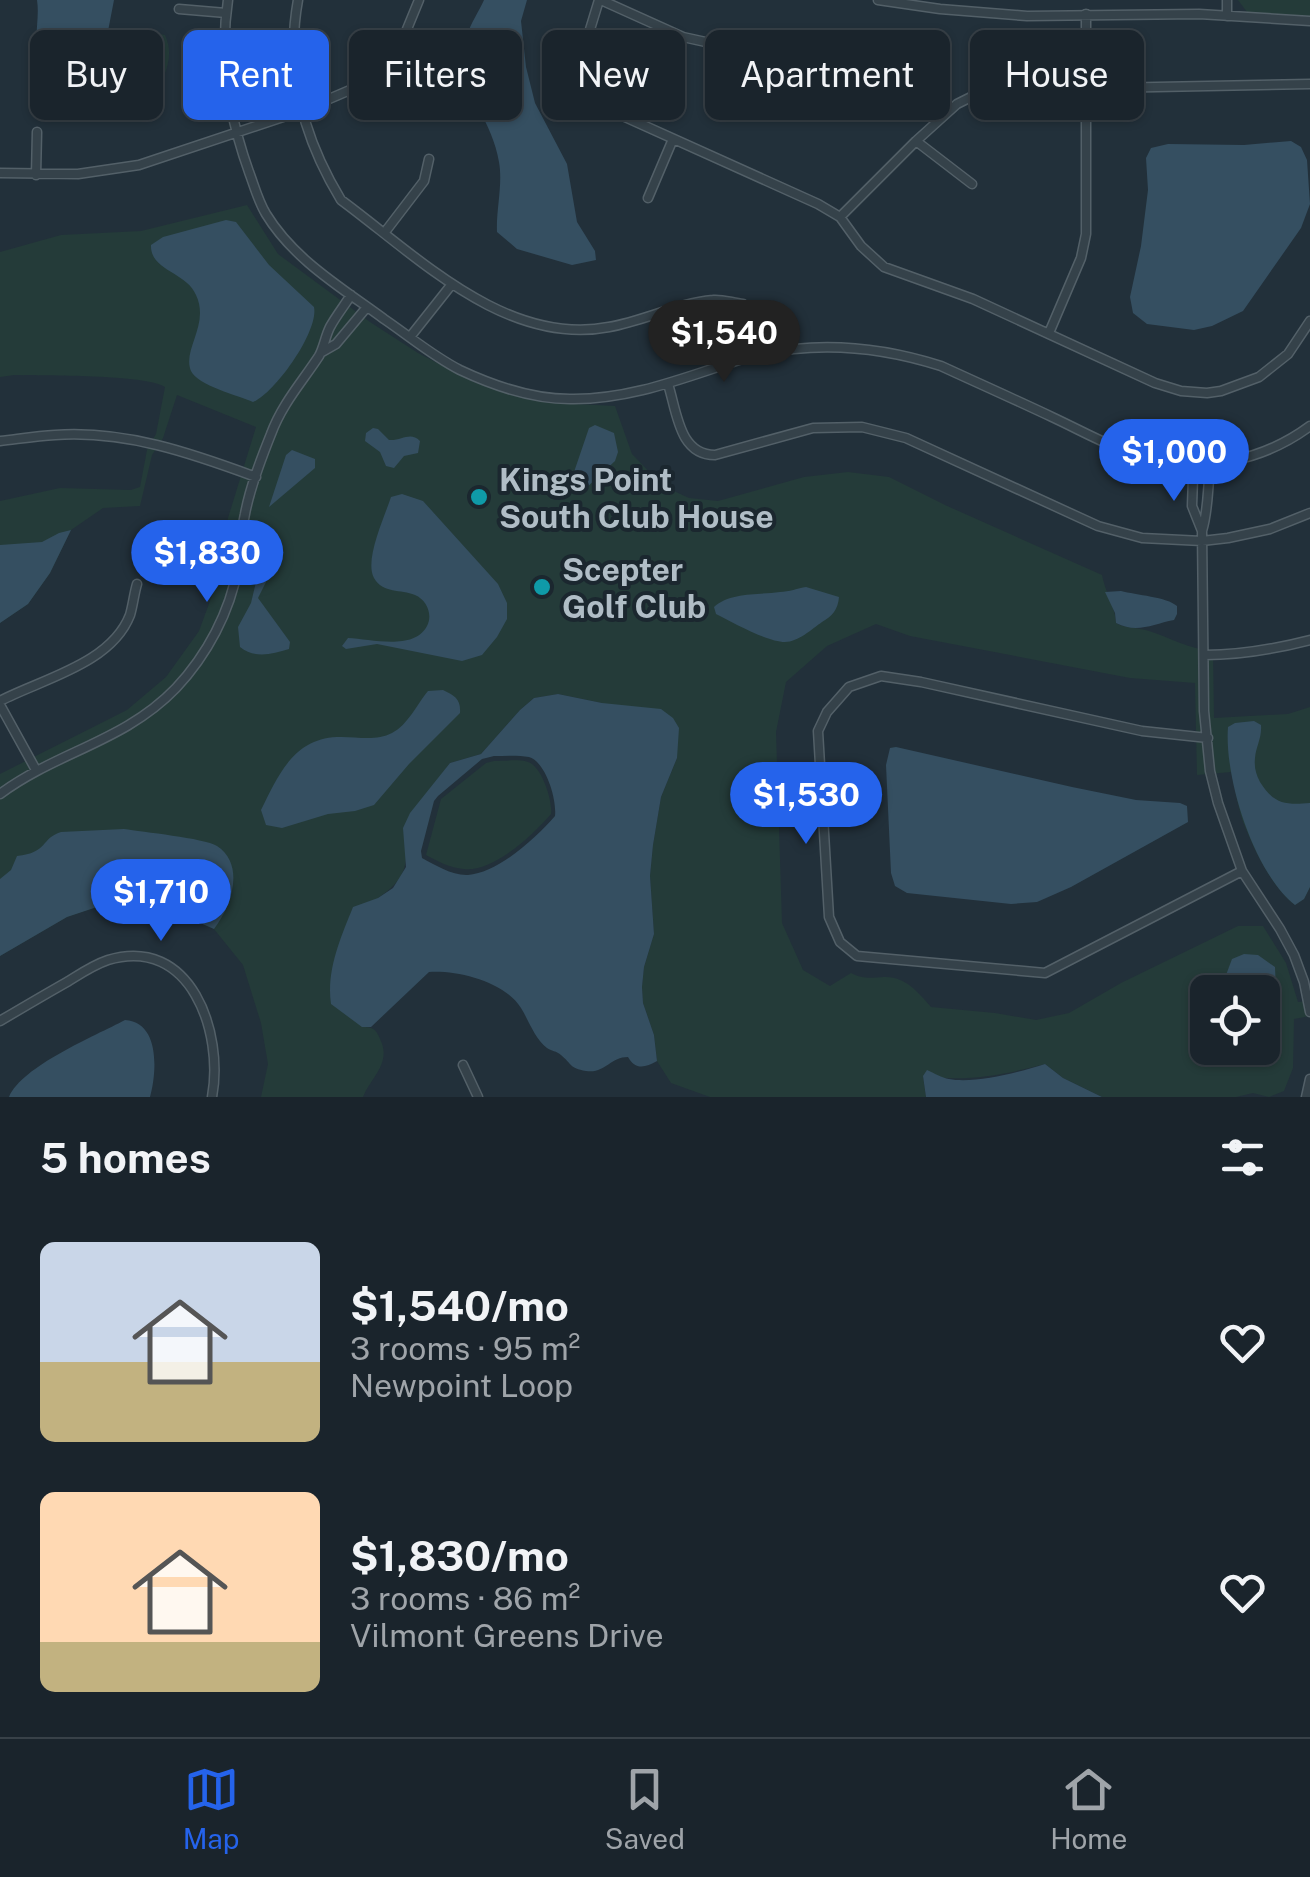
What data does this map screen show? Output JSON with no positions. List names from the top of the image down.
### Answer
{
  "places": ["Kings Point South Club House", "Scepter Golf Club"],
  "page": {
    "chip": [
      "Buy",
      "Rent",
      "Filters",
      "New",
      "Apartment",
      "House"
    ],
    "price": [
      "$1,540",
      "$1,000",
      "$1,830",
      "$1,530",
      "$1,710"
    ],
    "heading": "5 homes",
    "list": [
      {
        "name": "$1,540/mo",
        "note": "3 rooms · 95 m² · Newpoint Loop"
      },
      {
        "name": "$1,830/mo",
        "note": "3 rooms · 86 m² · Vilmont Greens Drive"
      }
    ],
    "tabs": ["Map", "Saved", "Home"]
  }
}
